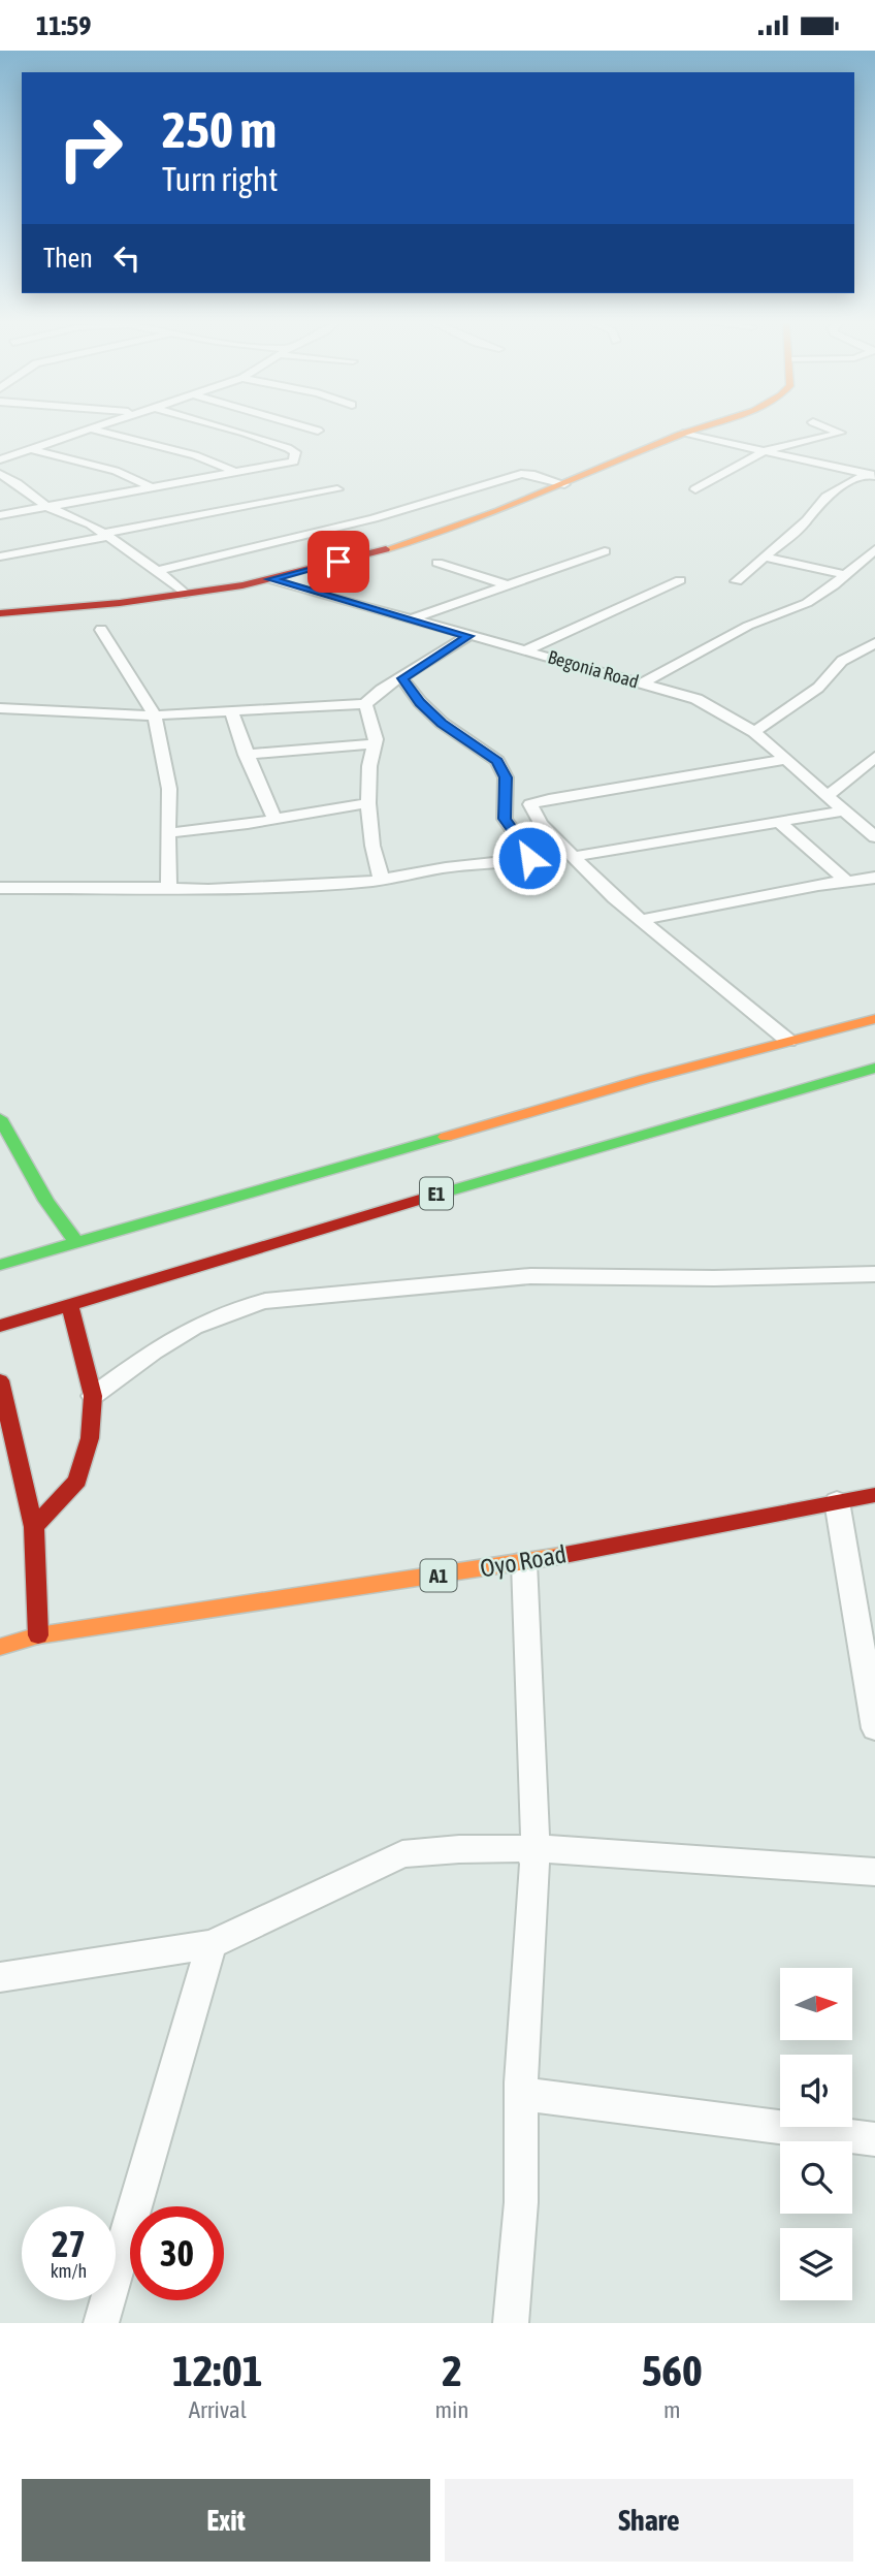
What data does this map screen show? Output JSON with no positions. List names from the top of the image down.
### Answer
{
  "streets": {
    "main road": ["E1", "Oyo Road", "A1"],
    "street": ["Begonia Road"]
  },
  "north": "right",
  "page": {
    "status": "11:59",
    "turn": ["250 m", "Turn right"],
    "then": "Then",
    "speed": "27 km/h",
    "limit": "30",
    "eta": [
      "12:01",
      "Arrival",
      "2",
      "min",
      "560",
      "m"
    ],
    "buttons": ["Exit", "Share"]
  }
}
